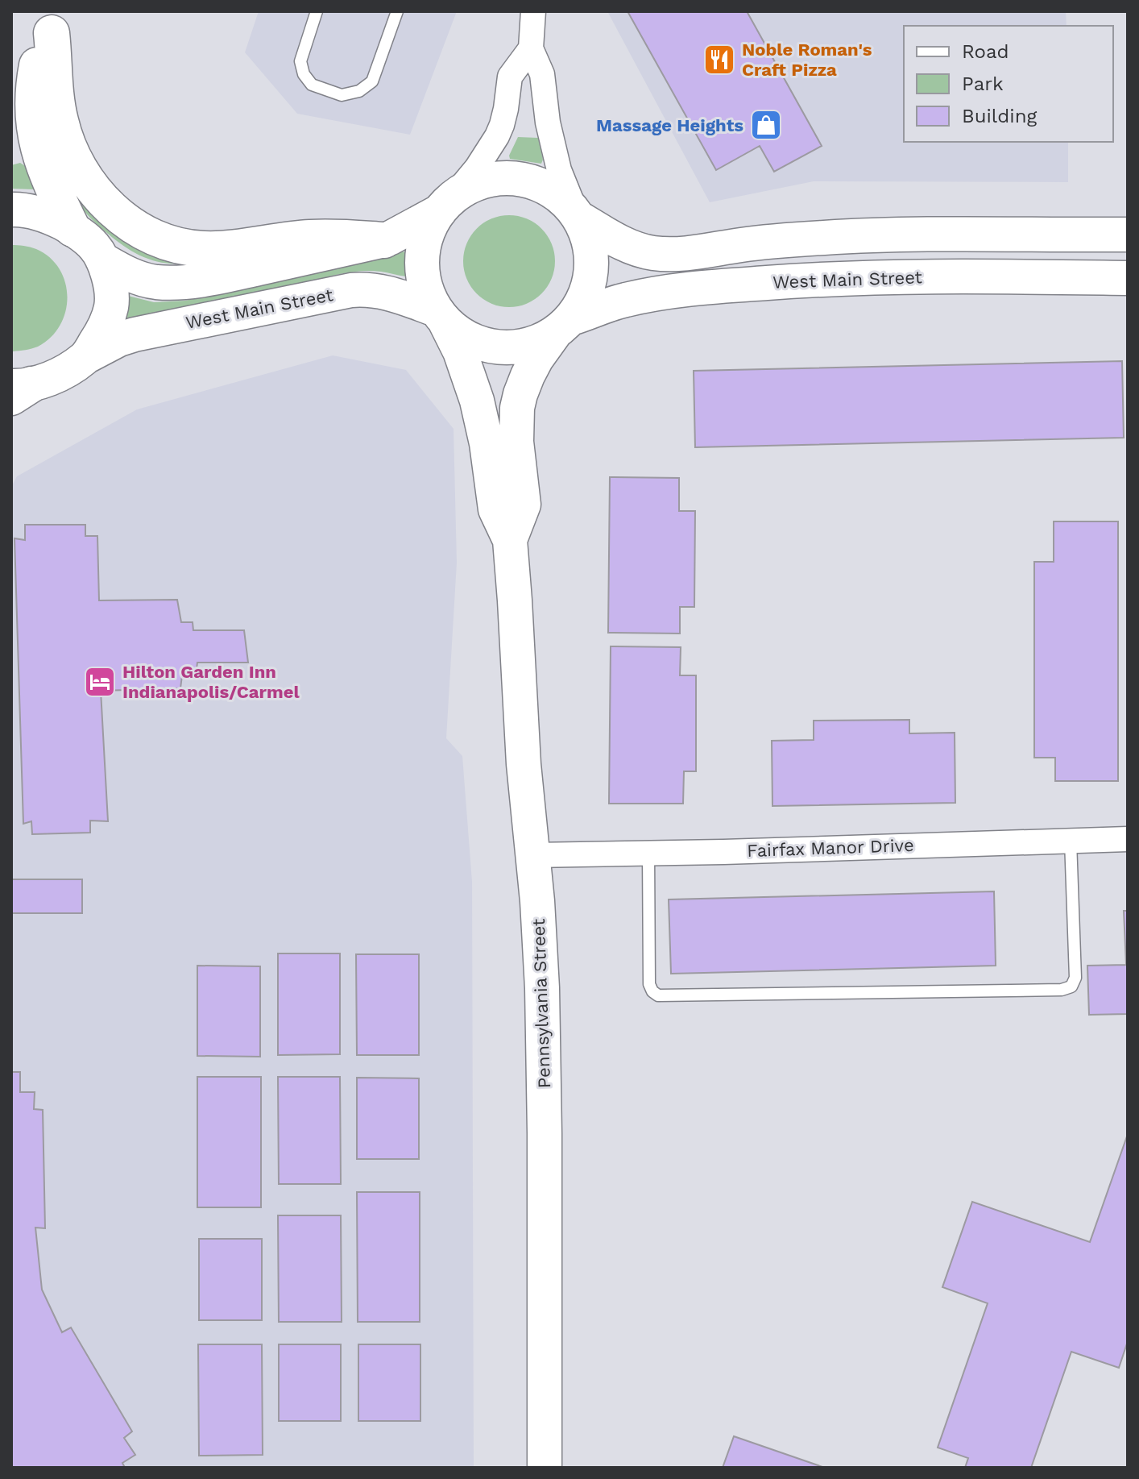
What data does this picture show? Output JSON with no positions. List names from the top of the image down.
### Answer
{
  "streets": {
    "main road": ["West Main Street", "Pennsylvania Street"],
    "street": ["Fairfax Manor Drive"]
  },
  "crossings": [
    ["West Main Street", "Pennsylvania Street"],
    ["Fairfax Manor Drive", "Pennsylvania Street"]
  ],
  "places": {
    "restaurant": ["Noble Roman's Craft Pizza"],
    "shop": ["Massage Heights"],
    "hotel": ["Hilton Garden Inn Indianapolis/Carmel"]
  },
  "legend": ["Road", "Park", "Building"]
}
